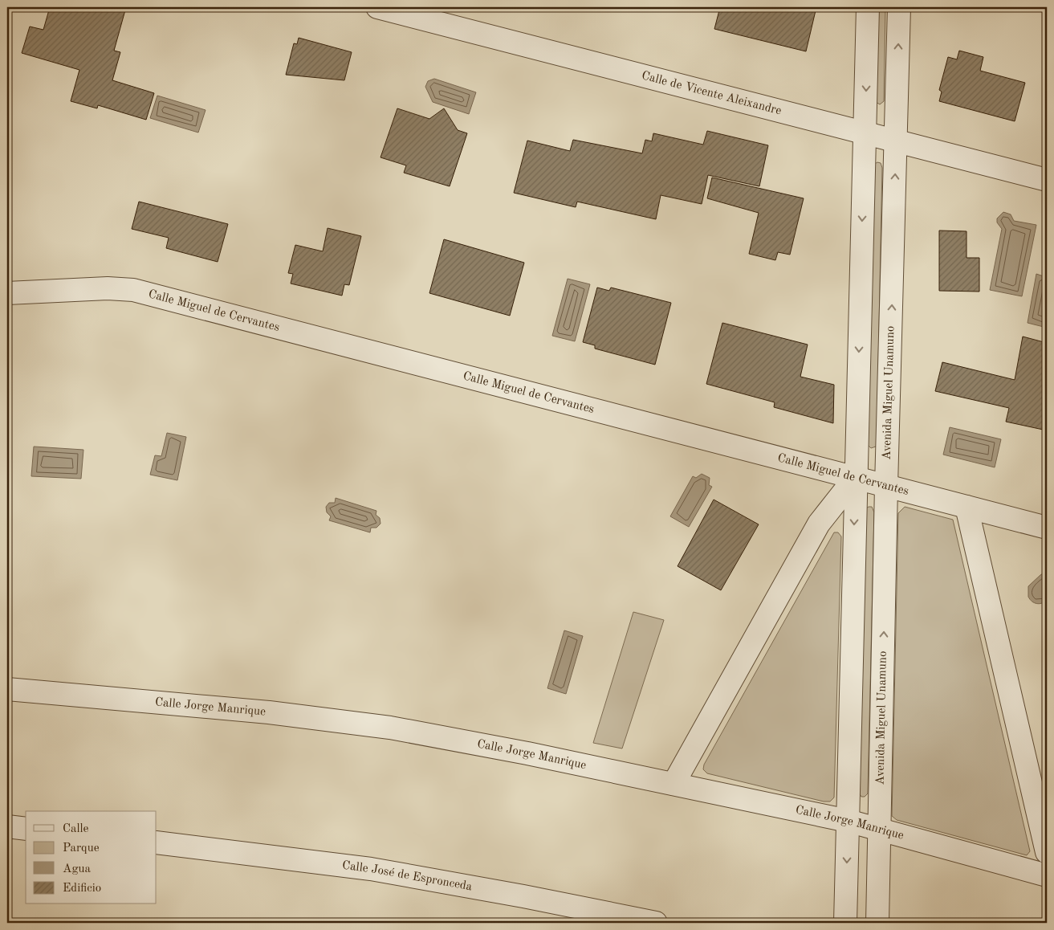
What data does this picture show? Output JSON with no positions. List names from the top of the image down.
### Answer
{
  "streets": {
    "street": [
      "Calle de Vicente Aleixandre",
      "Calle Miguel de Cervantes",
      "Avenida Miguel Unamuno",
      "Calle Jorge Manrique",
      "Calle José de Espronceda"
    ]
  },
  "crossings": [
    ["Calle de Vicente Aleixandre", "Avenida Miguel Unamuno"],
    ["Calle Miguel de Cervantes", "Avenida Miguel Unamuno"],
    ["Avenida Miguel Unamuno", "Calle Jorge Manrique"]
  ],
  "legend": [
    "Calle",
    "Parque",
    "Agua",
    "Edificio"
  ]
}
